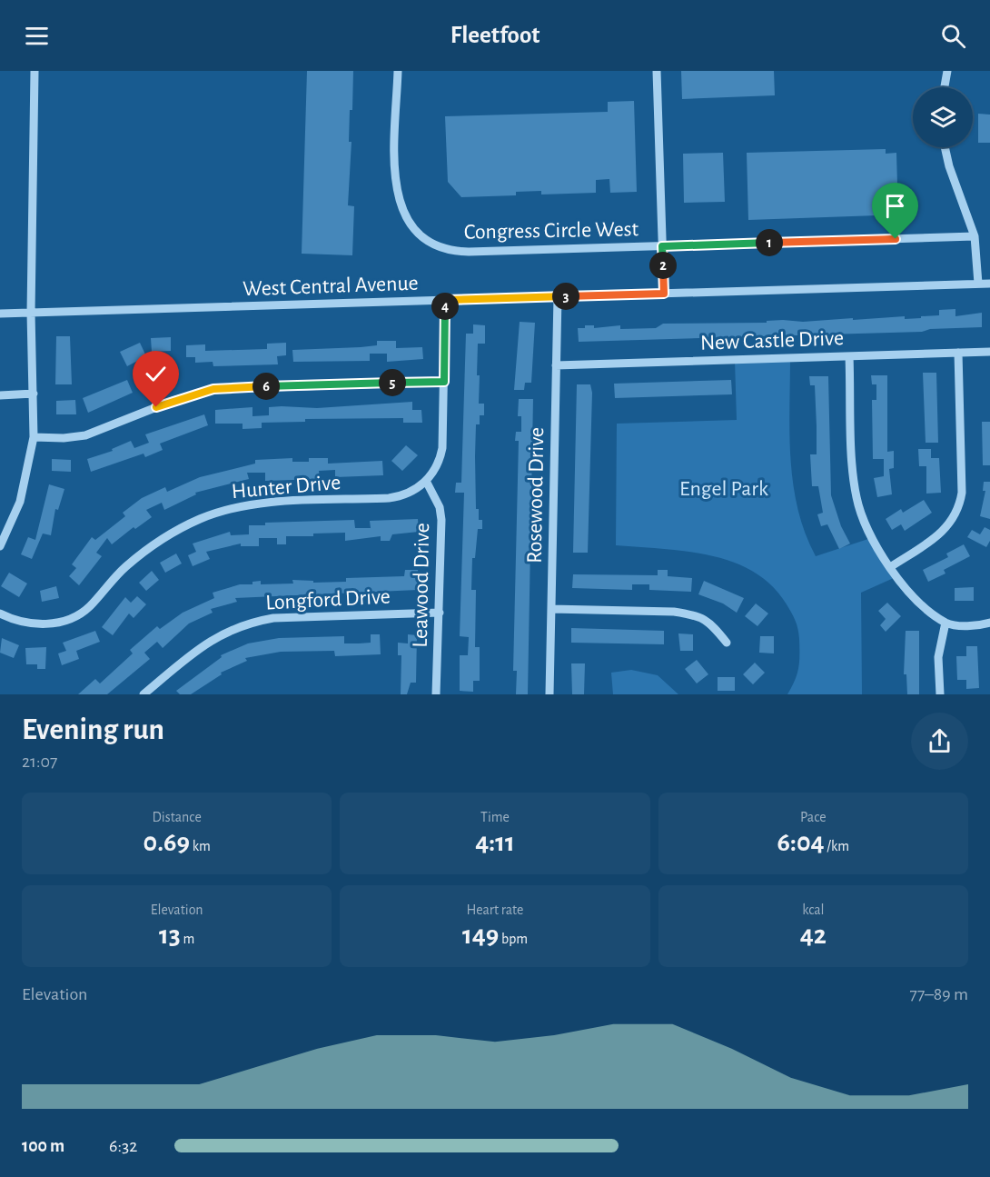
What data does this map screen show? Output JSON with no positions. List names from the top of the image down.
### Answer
{
  "streets": {
    "street": [
      "Congress Circle West",
      "West Central Avenue",
      "New Castle Drive",
      "Hunter Drive",
      "Rosewood Drive",
      "Leawood Drive",
      "Longford Drive"
    ]
  },
  "crossings": [
    ["West Central Avenue", "Hunter Drive"],
    ["West Central Avenue", "Rosewood Drive"],
    ["New Castle Drive", "Rosewood Drive"],
    ["Hunter Drive", "Leawood Drive"],
    ["Leawood Drive", "Longford Drive"]
  ],
  "parks": ["Engel Park"],
  "page": {
    "header": "Fleetfoot",
    "pins": [
      "1",
      "2",
      "3",
      "4",
      "5",
      "6"
    ],
    "heading": ["Evening run", "21:07"],
    "stats": [
      ["Distance", "0.69 km"],
      ["Time", "4:11"],
      ["Pace", "6:04 /km"],
      ["Elevation", "13 m"],
      ["Heart rate", "149 bpm"],
      ["kcal", "42"]
    ],
    "chart": ["Elevation", "77–89 m"],
    "list": [
      {
        "name": "100 m",
        "note": "6:32"
      }
    ]
  }
}
